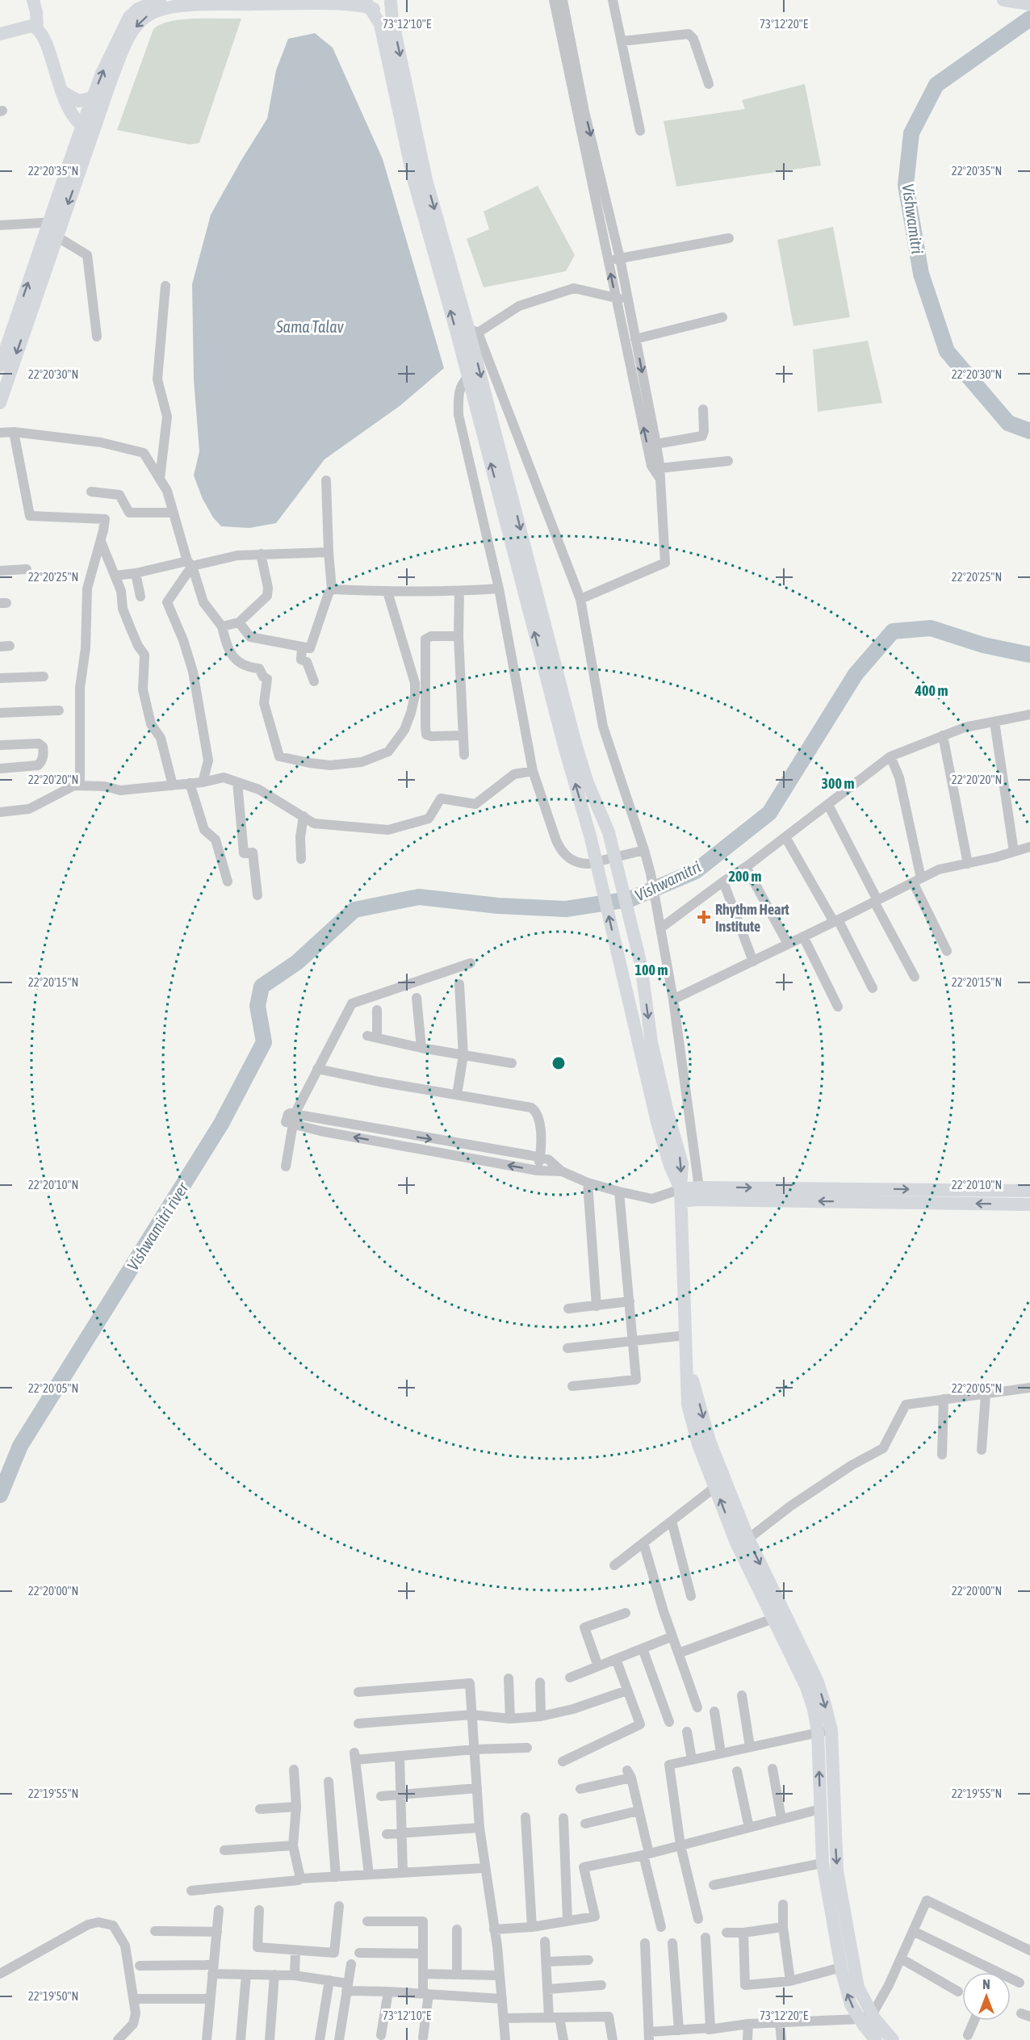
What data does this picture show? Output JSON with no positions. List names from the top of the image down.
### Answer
{
  "water": ["Vishwamitri", "Sama Talav", "Vishwamitri river"],
  "places": {
    "health": ["Rhythm Heart Institute"]
  },
  "north": "top",
  "coordinates": [
    "73°12'10\"E",
    "73°12'20\"E",
    "22°20'35\"N",
    "22°20'30\"N",
    "22°20'25\"N",
    "22°20'20\"N",
    "22°20'15\"N",
    "22°20'10\"N",
    "22°20'05\"N",
    "22°20'00\"N",
    "22°19'55\"N",
    "22°19'50\"N"
  ],
  "rings": [
    "400 m",
    "300 m",
    "200 m",
    "100 m"
  ]
}
